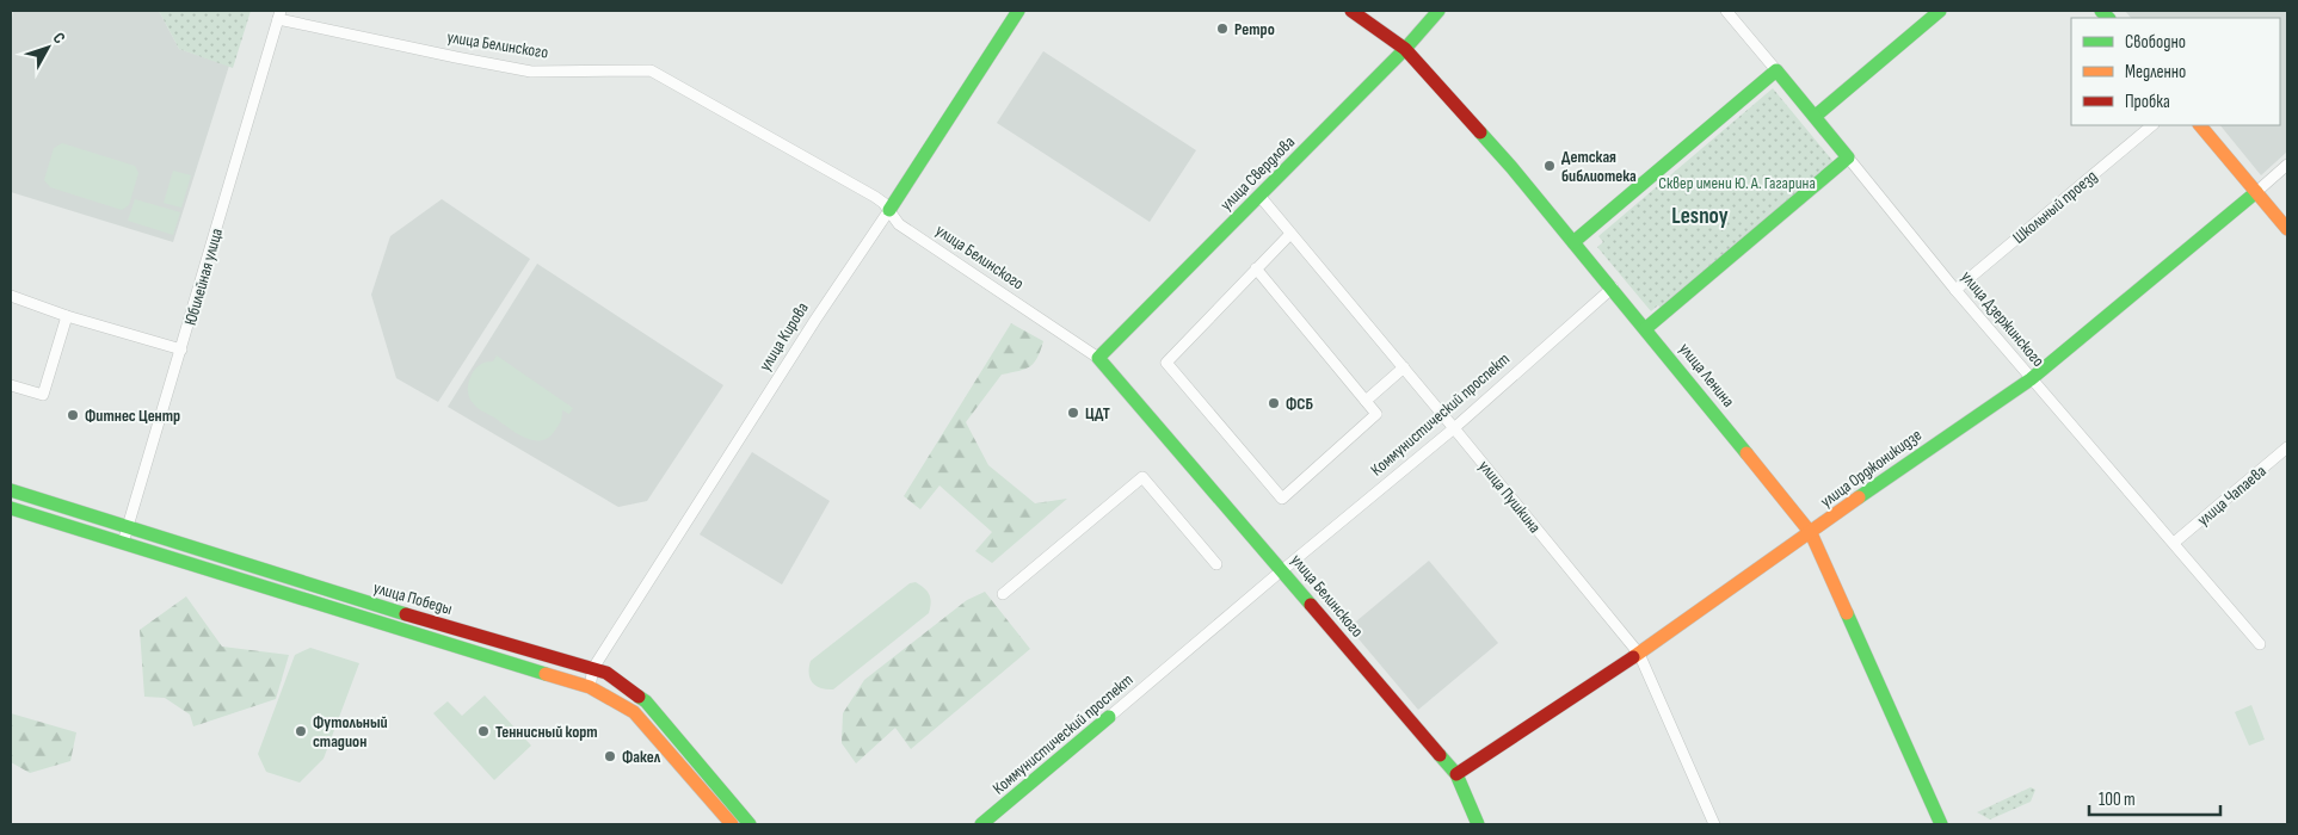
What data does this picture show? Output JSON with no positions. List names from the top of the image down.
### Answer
{
  "streets": {
    "street": [
      "улица Белинского",
      "улица Свердлова",
      "Школьный проезд",
      "Юбилейная улица",
      "улица Дзержинского",
      "улица Кирова",
      "улица Ленина",
      "Коммунистический проспект",
      "улица Орджоникидзе",
      "улица Чапаева",
      "улица Пушкина",
      "улица Победы"
    ]
  },
  "crossings": [
    ["улица Белинского", "улица Свердлова"],
    ["улица Белинского", "Юбилейная улица"],
    ["улица Белинского", "улица Кирова"],
    ["улица Белинского", "улица Орджоникидзе"],
    ["улица Свердлова", "улица Ленина"],
    ["улица Свердлова", "улица Пушкина"],
    ["Школьный проезд", "улица Дзержинского"],
    ["Юбилейная улица", "улица Победы"],
    ["улица Дзержинского", "улица Орджоникидзе"],
    ["улица Дзержинского", "улица Чапаева"],
    ["улица Кирова", "улица Победы"],
    ["улица Ленина", "Коммунистический проспект"],
    ["улица Ленина", "улица Орджоникидзе"],
    ["Коммунистический проспект", "улица Пушкина"],
    ["улица Орджоникидзе", "улица Пушкина"]
  ],
  "districts": ["Lesnoy"],
  "parks": ["Сквер имени Ю. А. Гагарина"],
  "places": [
    "Ретро",
    "Детская библиотека",
    "ФСБ",
    "ЦДТ",
    "Фитнес Центр",
    "Футольный стадион",
    "Теннисный корт",
    "Факел"
  ],
  "legend": ["Свободно", "Медленно", "Пробка"],
  "scale_bar": "100 m",
  "north": "top right"
}
